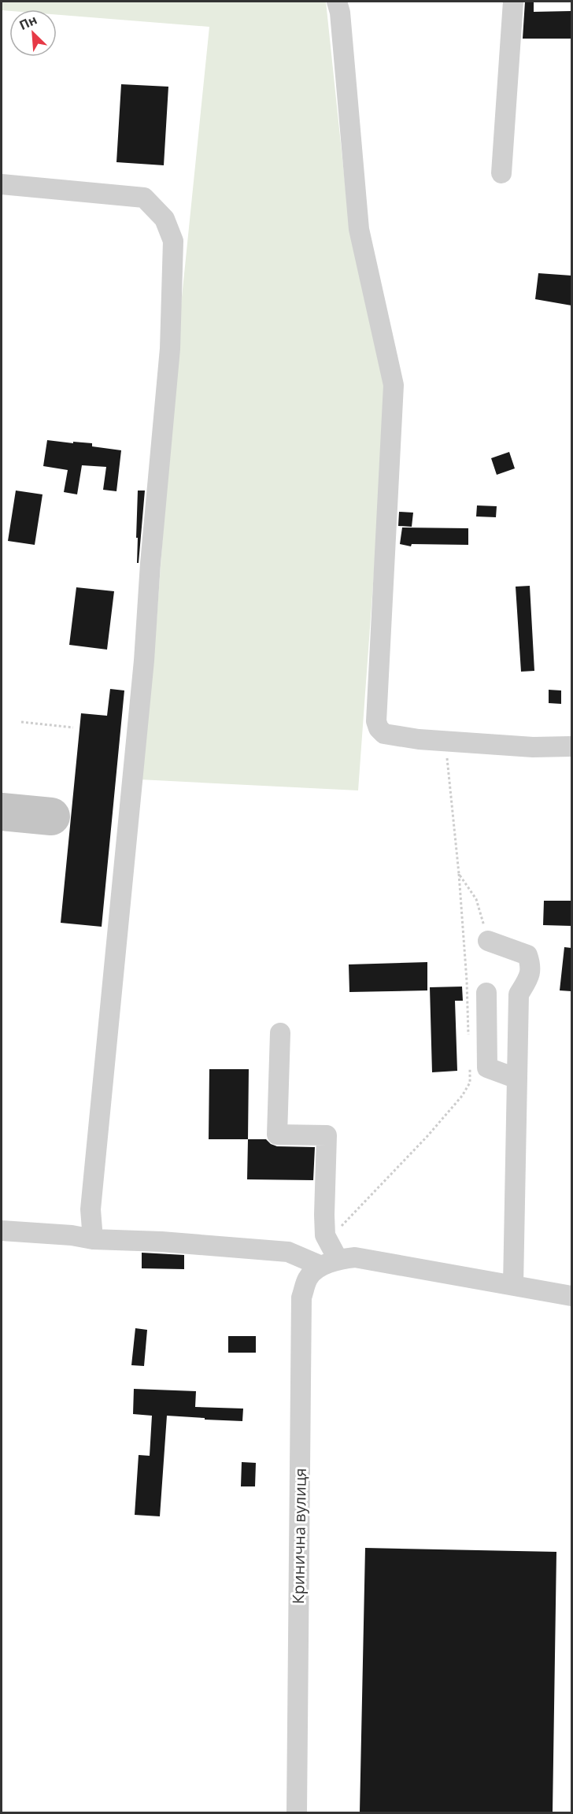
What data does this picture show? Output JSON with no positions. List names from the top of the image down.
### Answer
{
  "streets": {
    "street": ["Кринична вулиця"]
  },
  "north": "top left"
}
